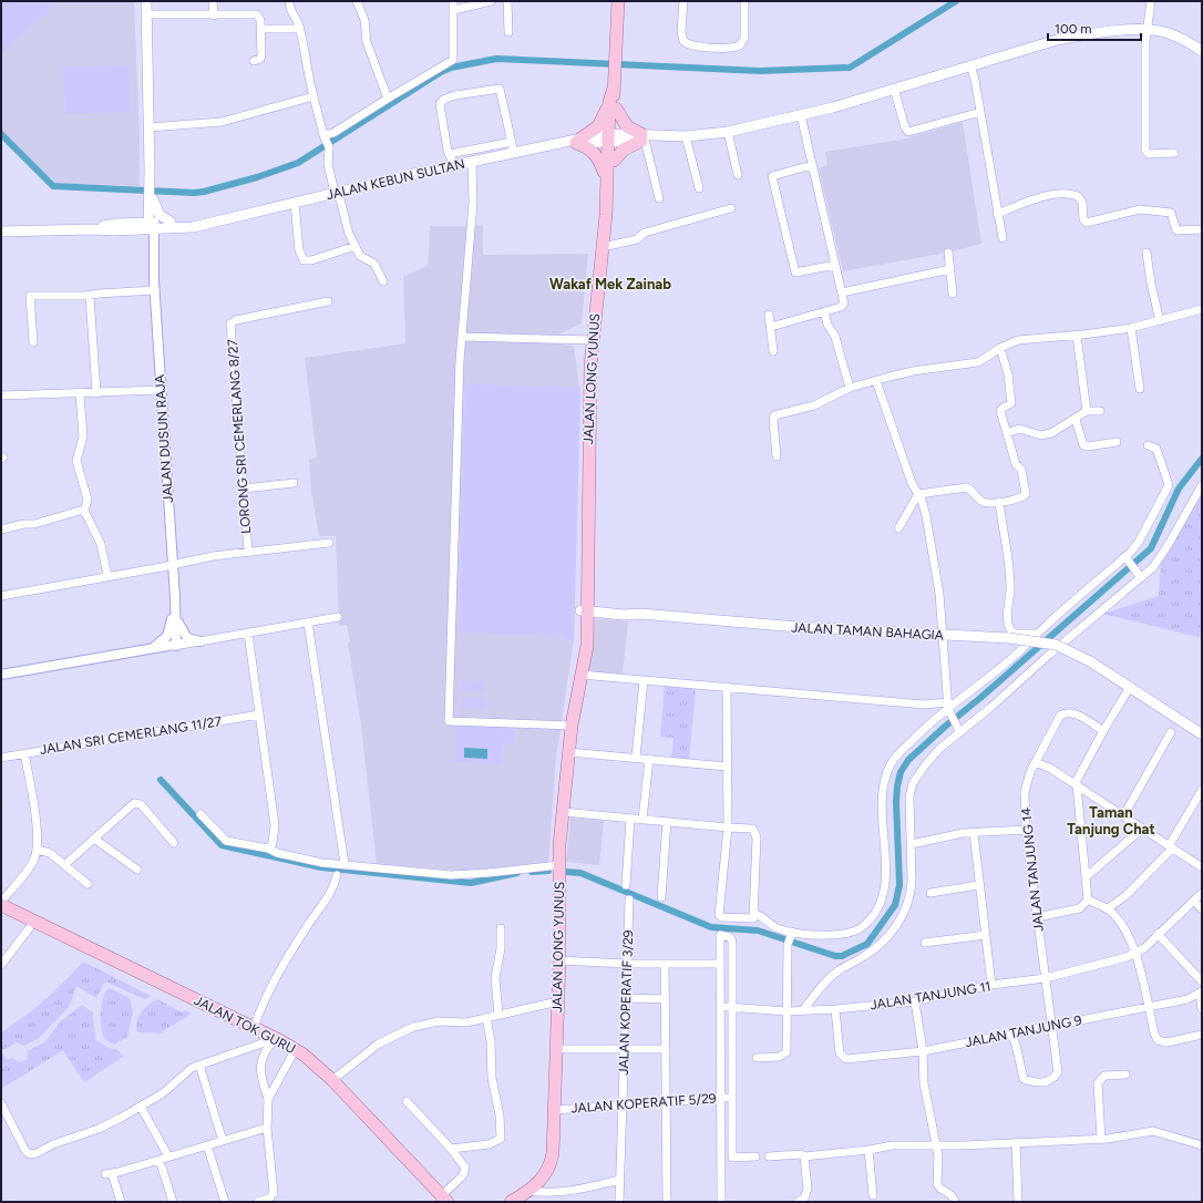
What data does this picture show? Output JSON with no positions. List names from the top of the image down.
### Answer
{
  "streets": {
    "main road": [
      "JALAN KEBUN SULTAN",
      "JALAN LONG YUNUS",
      "JALAN TAMAN BAHAGIA",
      "JALAN TOK GURU"
    ],
    "street": [
      "LORONG SRI CEMERLANG 8/27",
      "JALAN DUSUN RAJA",
      "JALAN SRI CEMERLANG 11/27",
      "JALAN TANJUNG 14",
      "JALAN TANJUNG 11",
      "JALAN KOPERATIF 3/29",
      "JALAN TANJUNG 9",
      "JALAN KOPERATIF 5/29"
    ]
  },
  "crossings": [
    ["JALAN KEBUN SULTAN", "JALAN LONG YUNUS"],
    ["JALAN KEBUN SULTAN", "JALAN DUSUN RAJA"],
    ["JALAN LONG YUNUS", "JALAN TAMAN BAHAGIA"],
    ["JALAN LONG YUNUS", "JALAN KOPERATIF 5/29"],
    ["JALAN TANJUNG 14", "JALAN TANJUNG 11"],
    ["JALAN TANJUNG 14", "JALAN TANJUNG 9"],
    ["JALAN TANJUNG 11", "JALAN TANJUNG 9"],
    ["JALAN KOPERATIF 3/29", "JALAN KOPERATIF 5/29"]
  ],
  "districts": ["Wakaf Mek Zainab", "Taman Tanjung Chat"],
  "scale_bar": "100 m"
}
